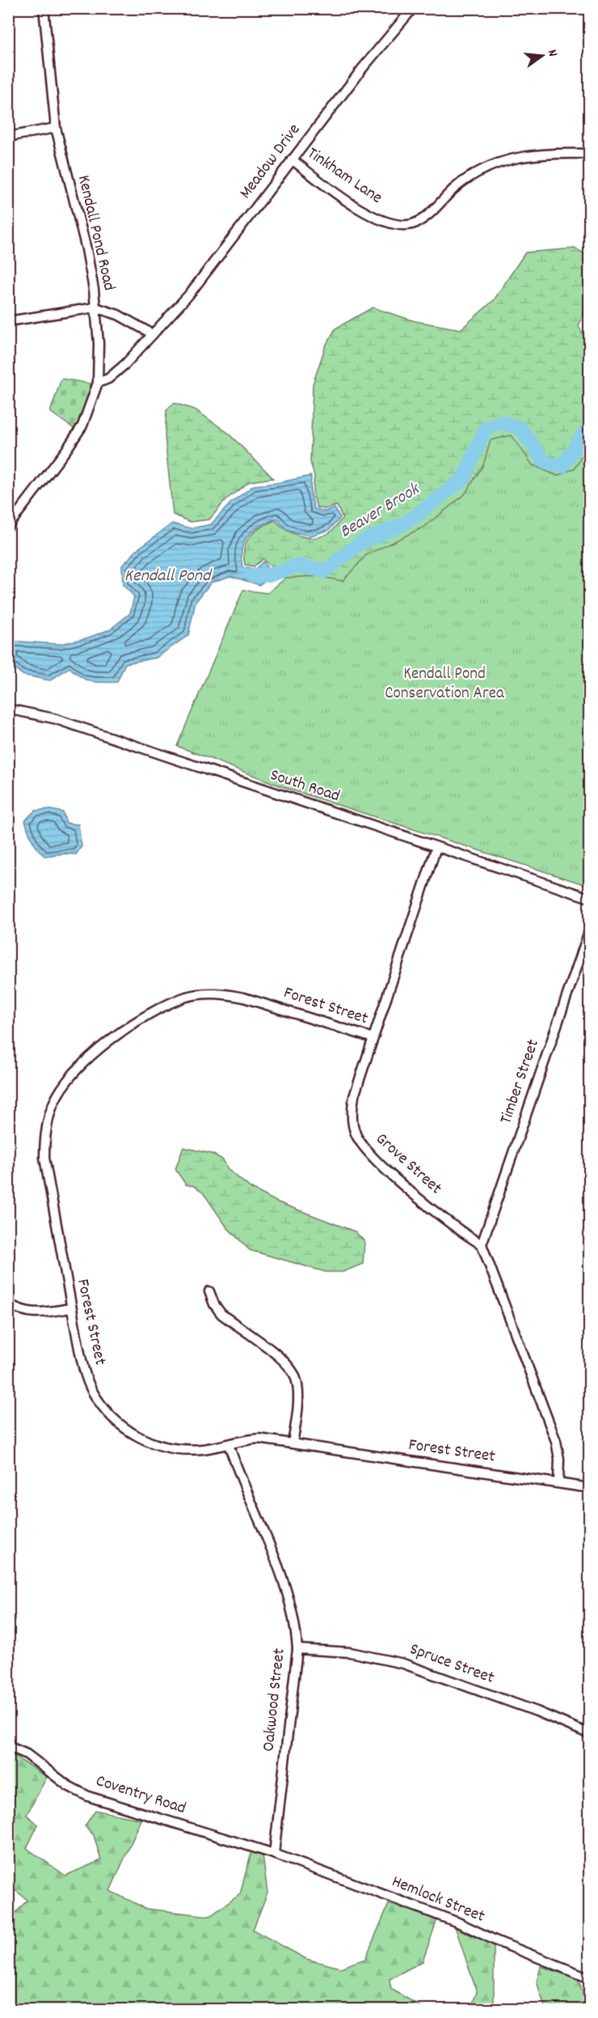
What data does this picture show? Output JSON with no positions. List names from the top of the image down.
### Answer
{
  "streets": {
    "street": [
      "Meadow Drive",
      "Tinkham Lane",
      "Kendall Pond Road",
      "South Road",
      "Forest Street",
      "Timber Street",
      "Grove Street",
      "Spruce Street",
      "Oakwood Street",
      "Coventry Road",
      "Hemlock Street"
    ]
  },
  "crossings": [
    ["Meadow Drive", "Tinkham Lane"],
    ["Meadow Drive", "Kendall Pond Road"],
    ["South Road", "Grove Street"],
    ["Forest Street", "Grove Street"],
    ["Forest Street", "Oakwood Street"],
    ["Timber Street", "Grove Street"],
    ["Spruce Street", "Oakwood Street"],
    ["Oakwood Street", "Coventry Road"],
    ["Oakwood Street", "Hemlock Street"],
    ["Coventry Road", "Hemlock Street"]
  ],
  "water": ["Beaver Brook", "Kendall Pond"],
  "parks": ["Kendall Pond Conservation Area"],
  "north": "right"
}
